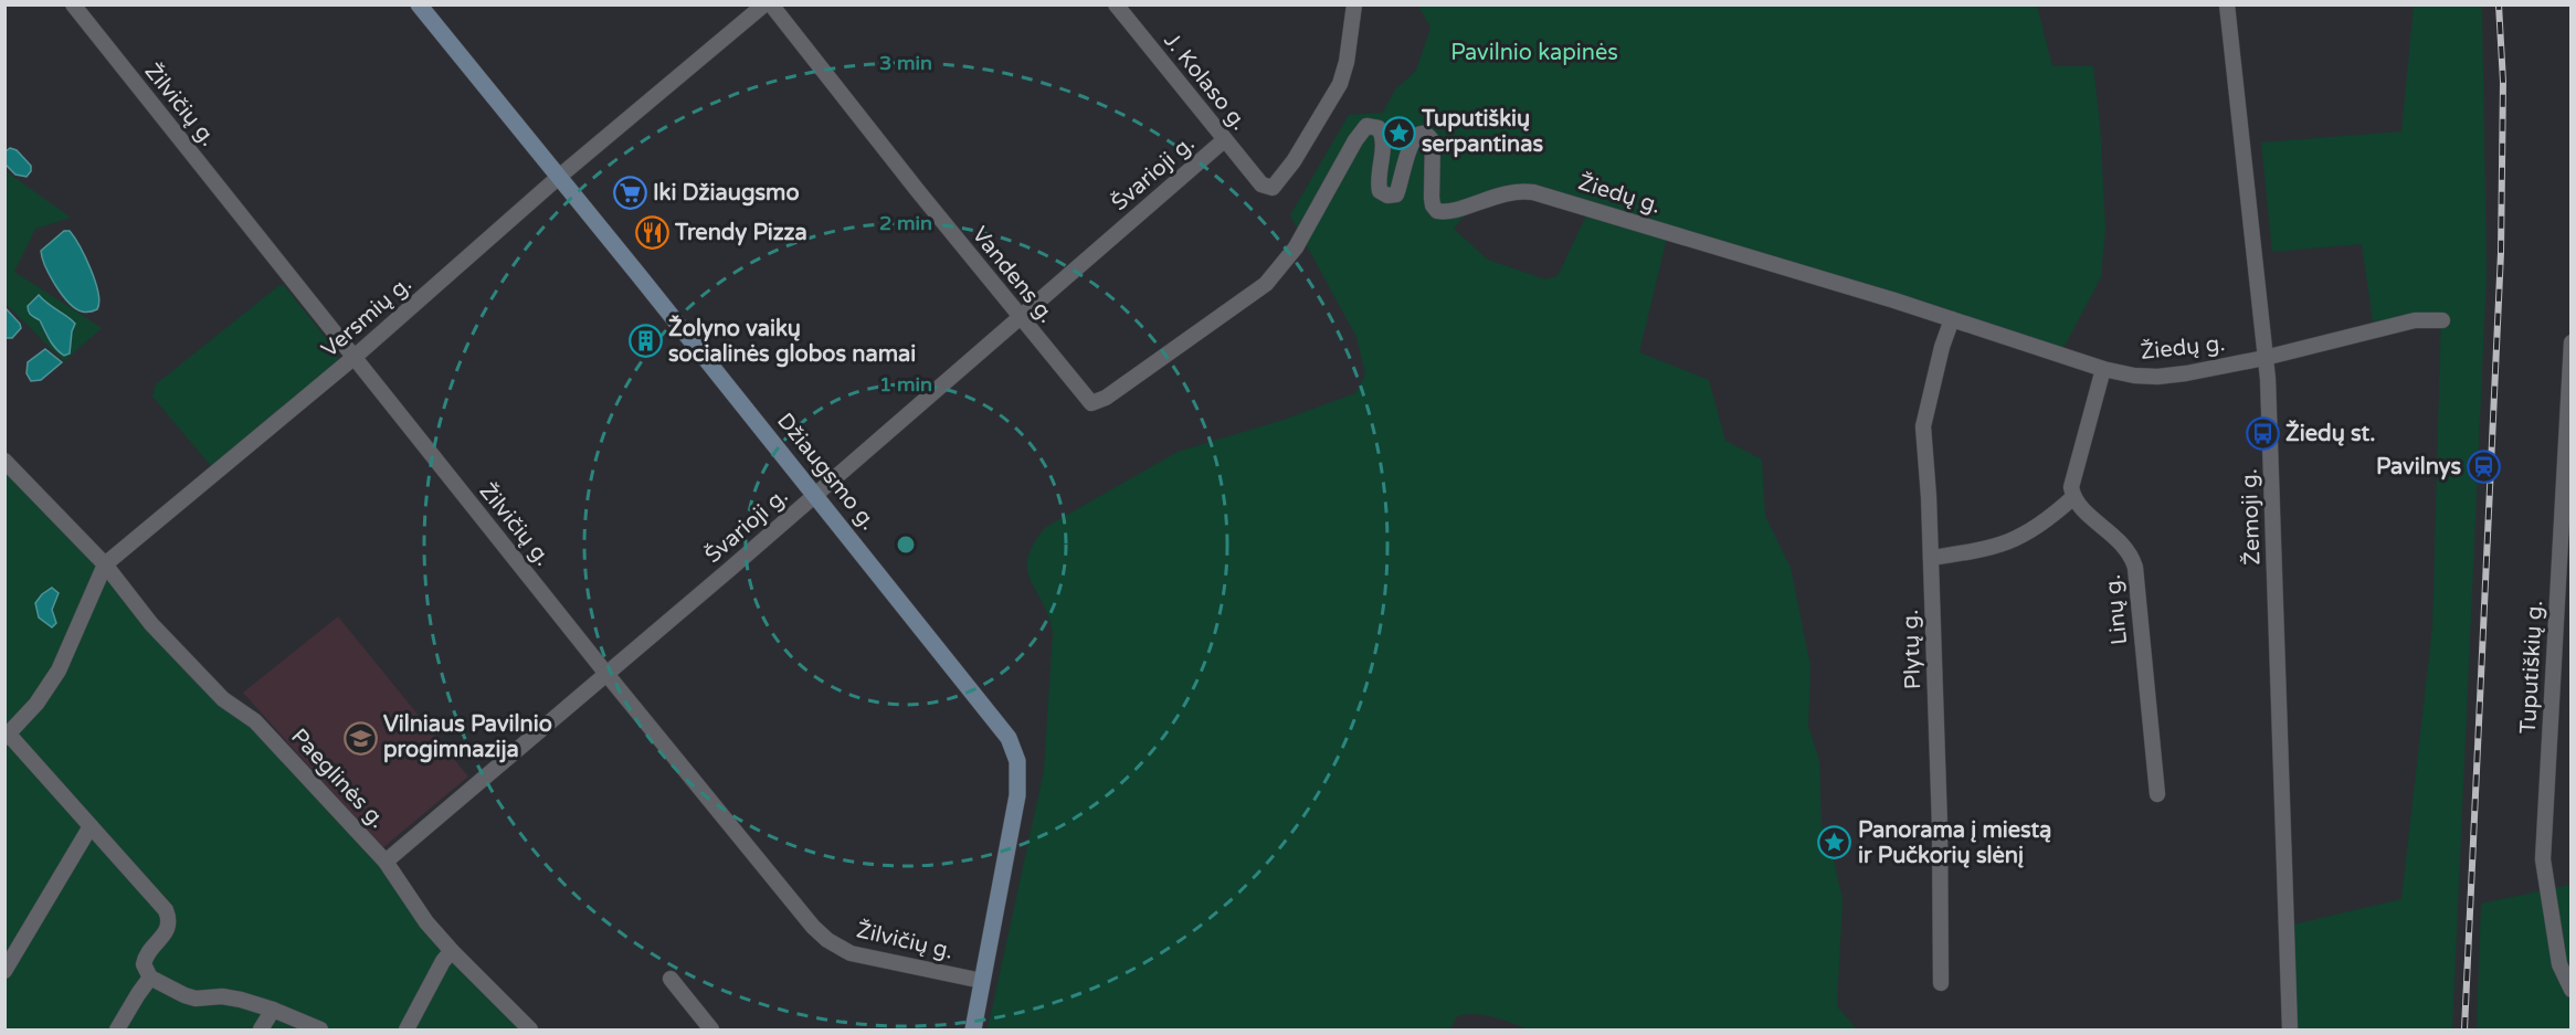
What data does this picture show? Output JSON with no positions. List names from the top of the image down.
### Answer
{
  "streets": {
    "street": [
      "J. Kolaso g.",
      "Žilvičių g.",
      "Švarioji g.",
      "Žiedų g.",
      "Vandens g.",
      "Versmių g.",
      "Džiaugsmo g.",
      "Žemoji g.",
      "Linų g.",
      "Plytų g.",
      "Tuputiškių g.",
      "Paeglinės g."
    ]
  },
  "crossings": [
    ["J. Kolaso g.", "Švarioji g."],
    ["Žilvičių g.", "Švarioji g."],
    ["Žilvičių g.", "Versmių g."],
    ["Žilvičių g.", "Džiaugsmo g."],
    ["Švarioji g.", "Vandens g."],
    ["Švarioji g.", "Džiaugsmo g."],
    ["Švarioji g.", "Paeglinės g."],
    ["Žiedų g.", "Vandens g."],
    ["Žiedų g.", "Žemoji g."],
    ["Žiedų g.", "Plytų g."],
    ["Versmių g.", "Džiaugsmo g."],
    ["Versmių g.", "Paeglinės g."]
  ],
  "parks": ["Pavilnio kapinės"],
  "places": {
    "place": ["Tuputiškių serpantinas", "Panorama į miestą ir Pučkorių slėnį"],
    "supermarket": ["Iki Džiaugsmo"],
    "restaurant": ["Trendy Pizza"],
    "building": ["Žolyno vaikų socialinės globos namai"],
    "bus stop": ["Žiedų st."],
    "station": ["Pavilnys"],
    "school or university": ["Vilniaus Pavilnio progimnazija"]
  },
  "rings": ["3 min", "2 min", "1 min"]
}
